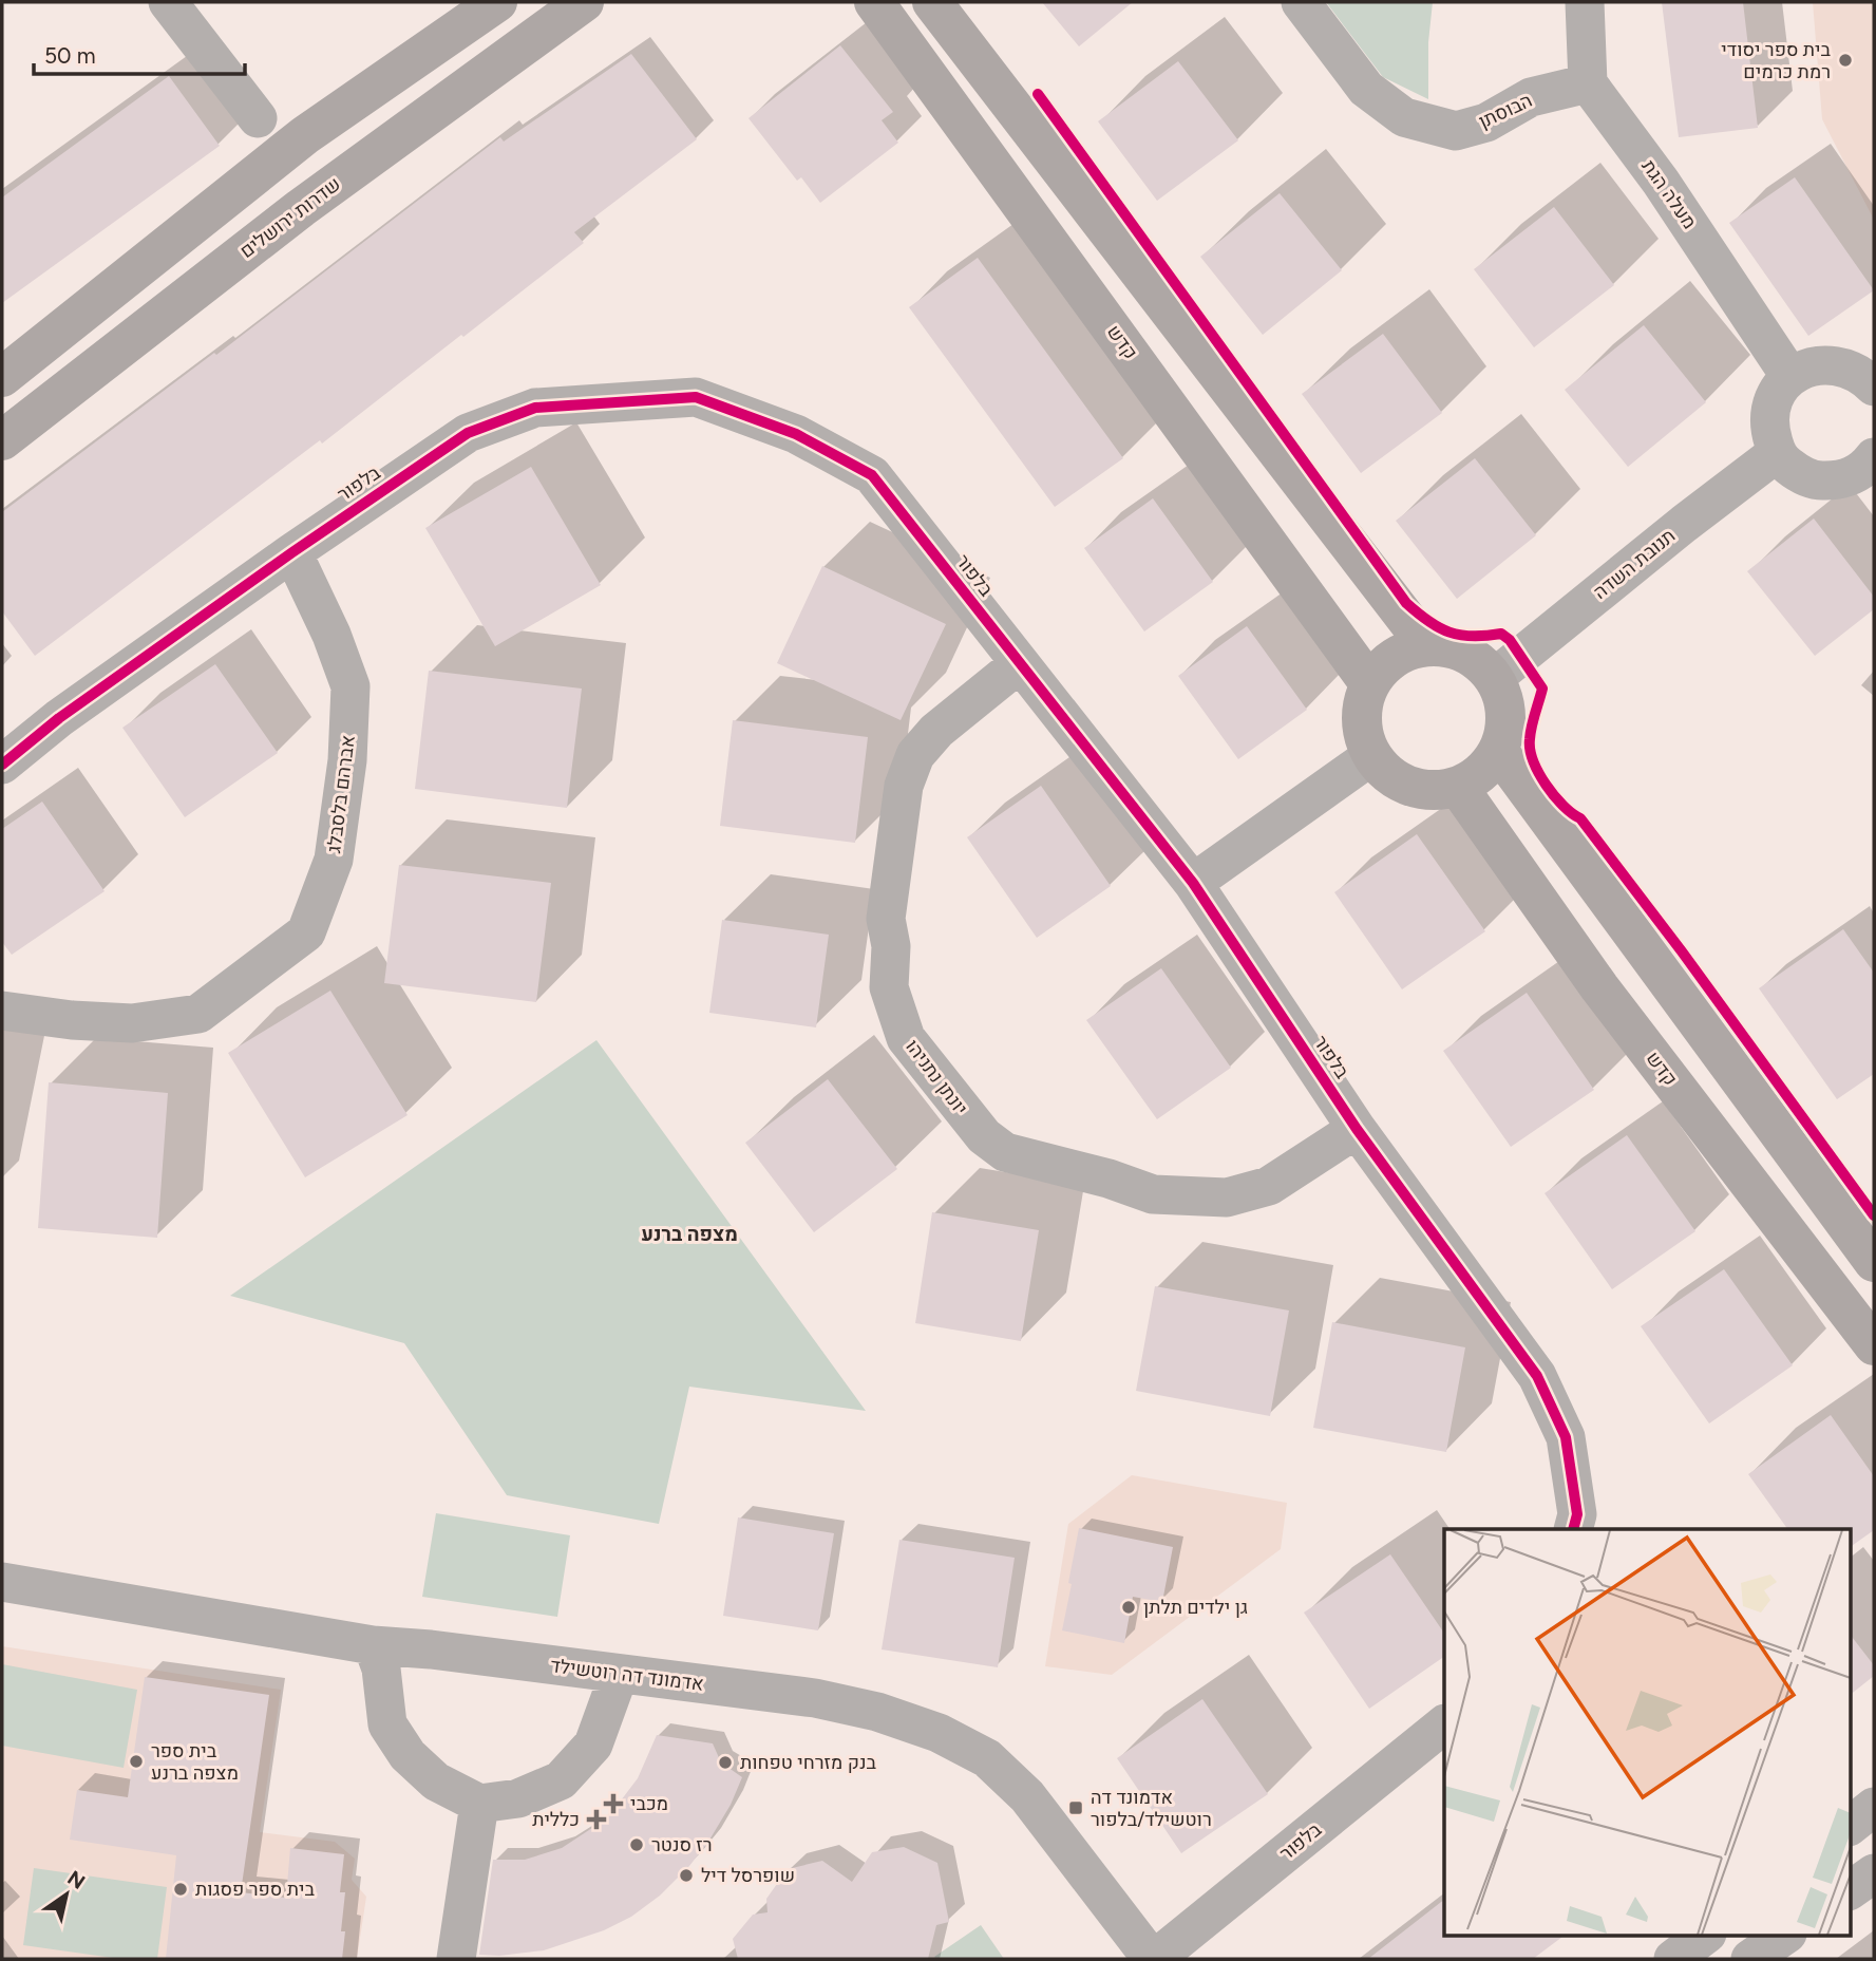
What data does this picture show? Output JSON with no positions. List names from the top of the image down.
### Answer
{
  "streets": {
    "main road": ["שדרות ירושלים", "קדש"],
    "street": [
      "הבוסתן",
      "מעלה הגת",
      "בלפור",
      "תנובת השדה",
      "אברהם בלסבלג",
      "יונתן נתניהו",
      "אדמונד דה רוטשילד"
    ]
  },
  "crossings": [
    ["הבוסתן", "מעלה הגת"],
    ["קדש", "תנובת השדה"],
    ["בלפור", "אברהם בלסבלג"],
    ["בלפור", "יונתן נתניהו"],
    ["בלפור", "אדמונד דה רוטשילד"]
  ],
  "districts": ["מצפה ברנע"],
  "places": {
    "other": [
      "בית ספר יסודי רמת כרמים",
      "גן ילדים תלתן",
      "בית ספר מצפה ברנע",
      "בנק מזרחי טפחות",
      "רז סנטר",
      "שופרסל דיל",
      "בית ספר פסגות"
    ],
    "health": ["מכבי", "כללית"],
    "transit": ["אדמונד דה רוטשילד/בלפור"]
  },
  "scale_bar": "50 m",
  "north": "top right"
}
